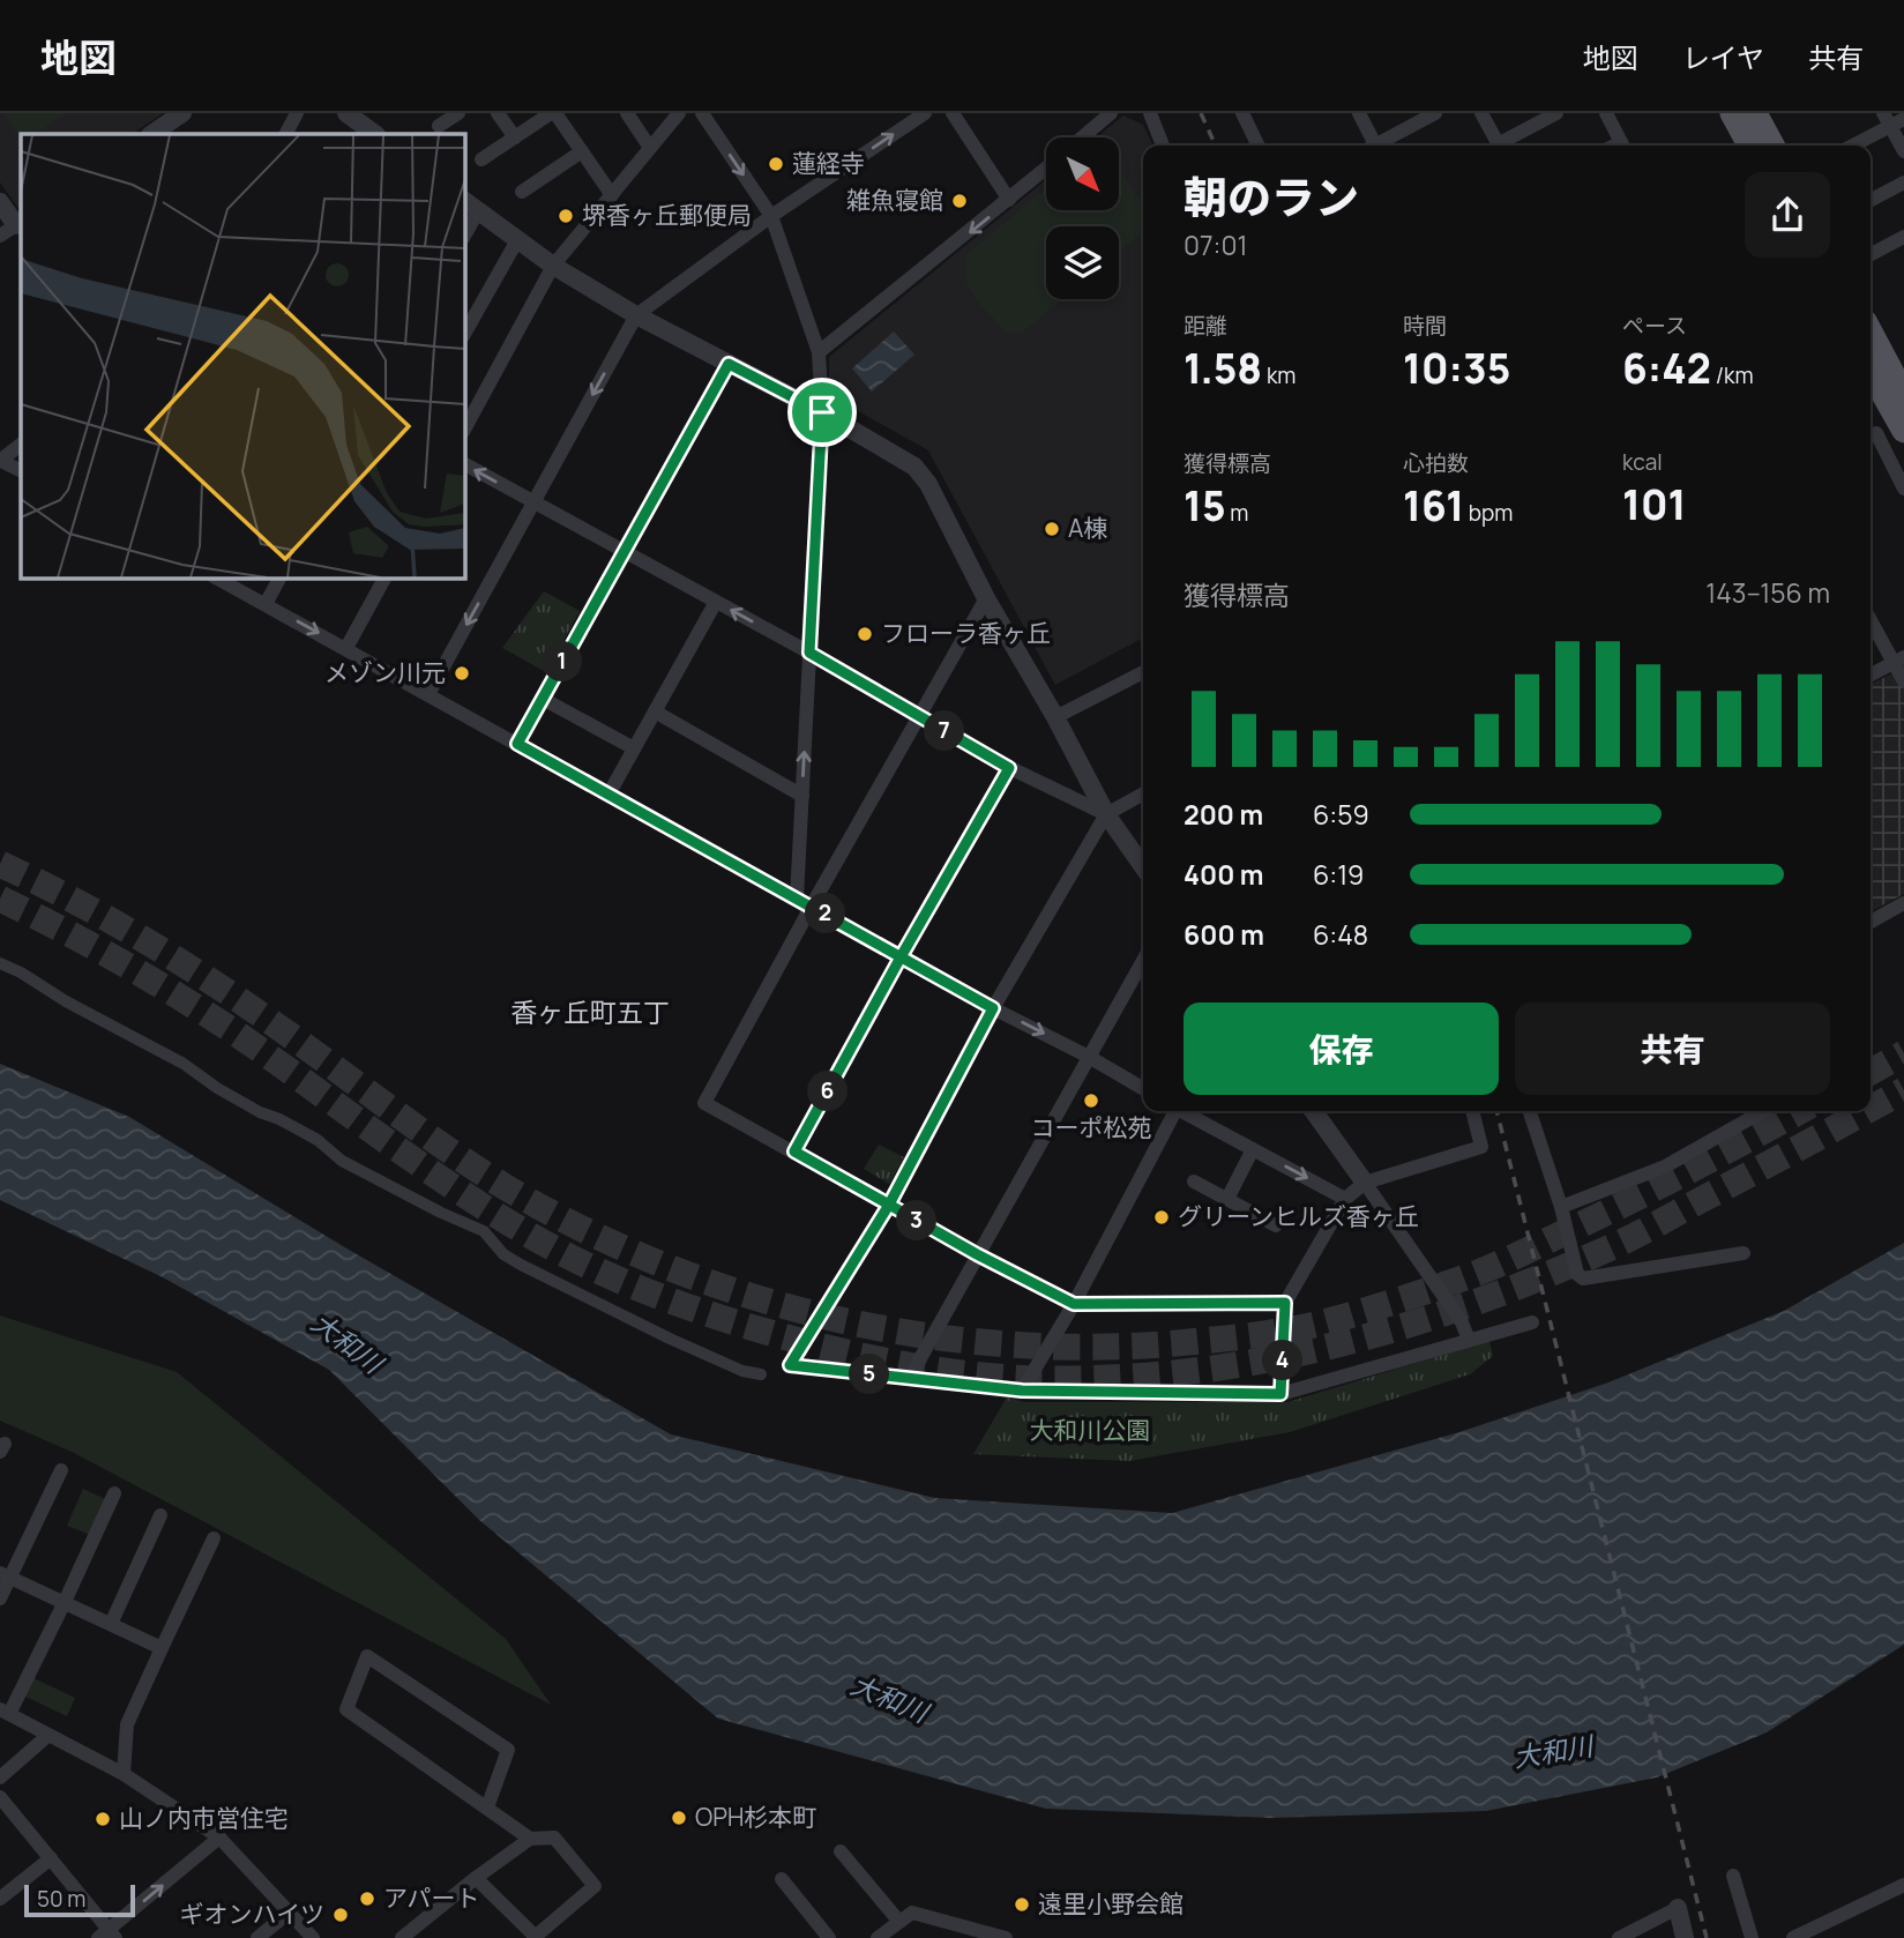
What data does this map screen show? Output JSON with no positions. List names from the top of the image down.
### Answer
{
  "districts": ["香ヶ丘町五丁"],
  "water": ["大和川"],
  "parks": ["大和川公園"],
  "places": [
    "蓮経寺",
    "雑魚寝館",
    "堺香ヶ丘郵便局",
    "A棟",
    "フローラ香ヶ丘",
    "メゾン川元",
    "コーポ松苑",
    "グリーンヒルズ香ヶ丘",
    "OPH杉本町",
    "山ノ内市営住宅",
    "アパート",
    "遠里小野会館",
    "ギオンハイツ"
  ],
  "scale_bar": "50 m",
  "north": "bottom right",
  "page": {
    "header": "地図",
    "nav": ["地図", "レイヤ", "共有"],
    "heading": ["朝のラン", "07:01"],
    "stats": [
      ["距離", "1.58 km"],
      ["時間", "10:35"],
      ["ペース", "6:42 /km"],
      ["獲得標高", "15 m"],
      ["心拍数", "161 bpm"],
      ["kcal", "101"]
    ],
    "chart": ["獲得標高", "143–156 m"],
    "pins": [
      "1",
      "7",
      "2",
      "6",
      "3",
      "4",
      "5"
    ],
    "list": [
      {
        "name": "200 m",
        "note": "6:59"
      },
      {
        "name": "400 m",
        "note": "6:19"
      },
      {
        "name": "600 m",
        "note": "6:48"
      }
    ],
    "buttons": ["保存", "共有"],
    "scale": "50 m"
  }
}
